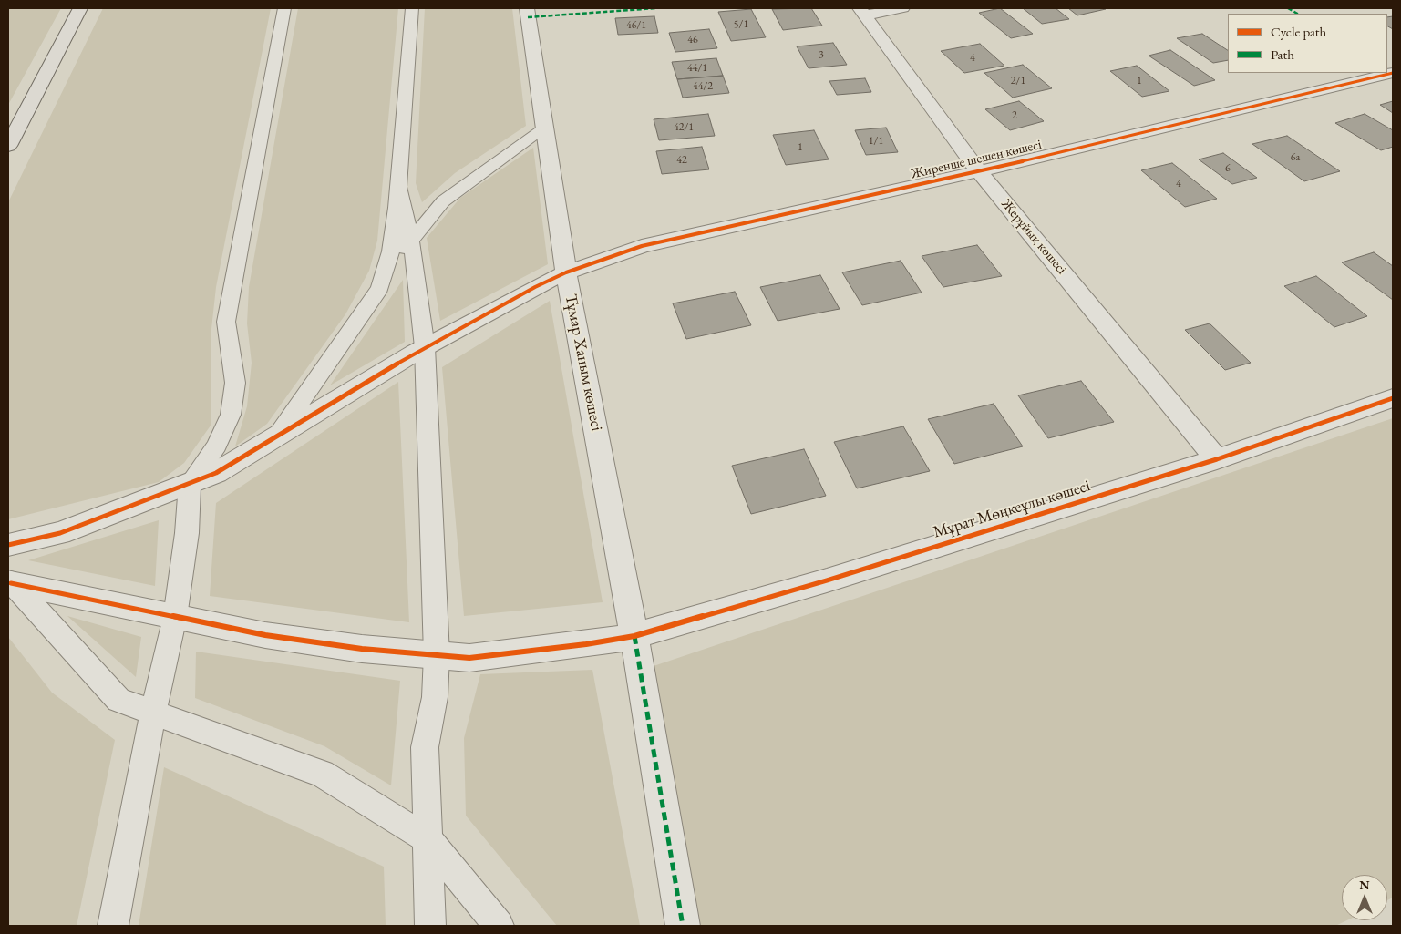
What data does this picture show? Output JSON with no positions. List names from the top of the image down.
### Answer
{
  "streets": {
    "street": [
      "Жиренше шешен көшесі",
      "Жерұйық көшесі",
      "Тұмар Ханым көшесі",
      "Мұрат Мөңкеұлы көшесі"
    ]
  },
  "crossings": [
    ["Жиренше шешен көшесі", "Жерұйық көшесі"],
    ["Жиренше шешен көшесі", "Тұмар Ханым көшесі"],
    ["Жерұйық көшесі", "Мұрат Мөңкеұлы көшесі"],
    ["Тұмар Ханым көшесі", "Мұрат Мөңкеұлы көшесі"]
  ],
  "house_numbers": [
    "5/1",
    "46/1",
    "46",
    "3",
    "4",
    "44/1",
    "2/1",
    "1",
    "44/2",
    "2",
    "42/1",
    "1/1",
    "1",
    "6а",
    "42",
    "6",
    "4"
  ],
  "legend": ["Cycle path", "Path"],
  "north": "top"
}
